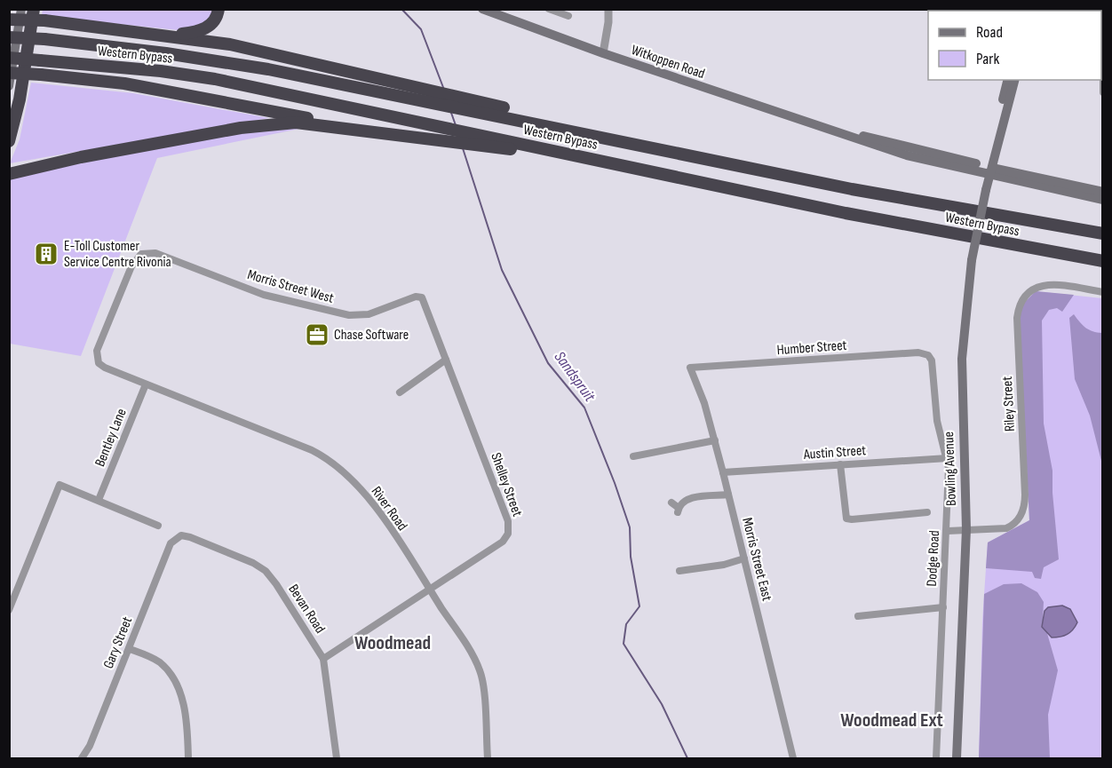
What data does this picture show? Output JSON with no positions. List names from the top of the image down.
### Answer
{
  "streets": {
    "highway": ["Western Bypass"],
    "main road": ["Witkoppen Road", "Bowling Avenue"],
    "street": [
      "Morris Street West",
      "Humber Street",
      "Riley Street",
      "Bentley Lane",
      "Austin Street",
      "Shelley Street",
      "River Road",
      "Dodge Road",
      "Morris Street East",
      "Bevan Road",
      "Gary Street"
    ]
  },
  "crossings": [
    ["Witkoppen Road", "Bowling Avenue"],
    ["Morris Street West", "Shelley Street"],
    ["Morris Street West", "River Road"],
    ["Humber Street", "Dodge Road"],
    ["Humber Street", "Morris Street East"],
    ["Riley Street", "Bowling Avenue"],
    ["Riley Street", "Dodge Road"],
    ["Bentley Lane", "River Road"],
    ["Austin Street", "Dodge Road"],
    ["Austin Street", "Morris Street East"],
    ["Shelley Street", "River Road"],
    ["Shelley Street", "Bevan Road"],
    ["Bevan Road", "Gary Street"]
  ],
  "districts": ["Woodmead", "Woodmead Ext"],
  "water": ["Sandspruit"],
  "places": {
    "building": ["E-Toll Customer Service Centre Rivonia"],
    "office": ["Chase Software"]
  },
  "legend": ["Road", "Park"]
}
